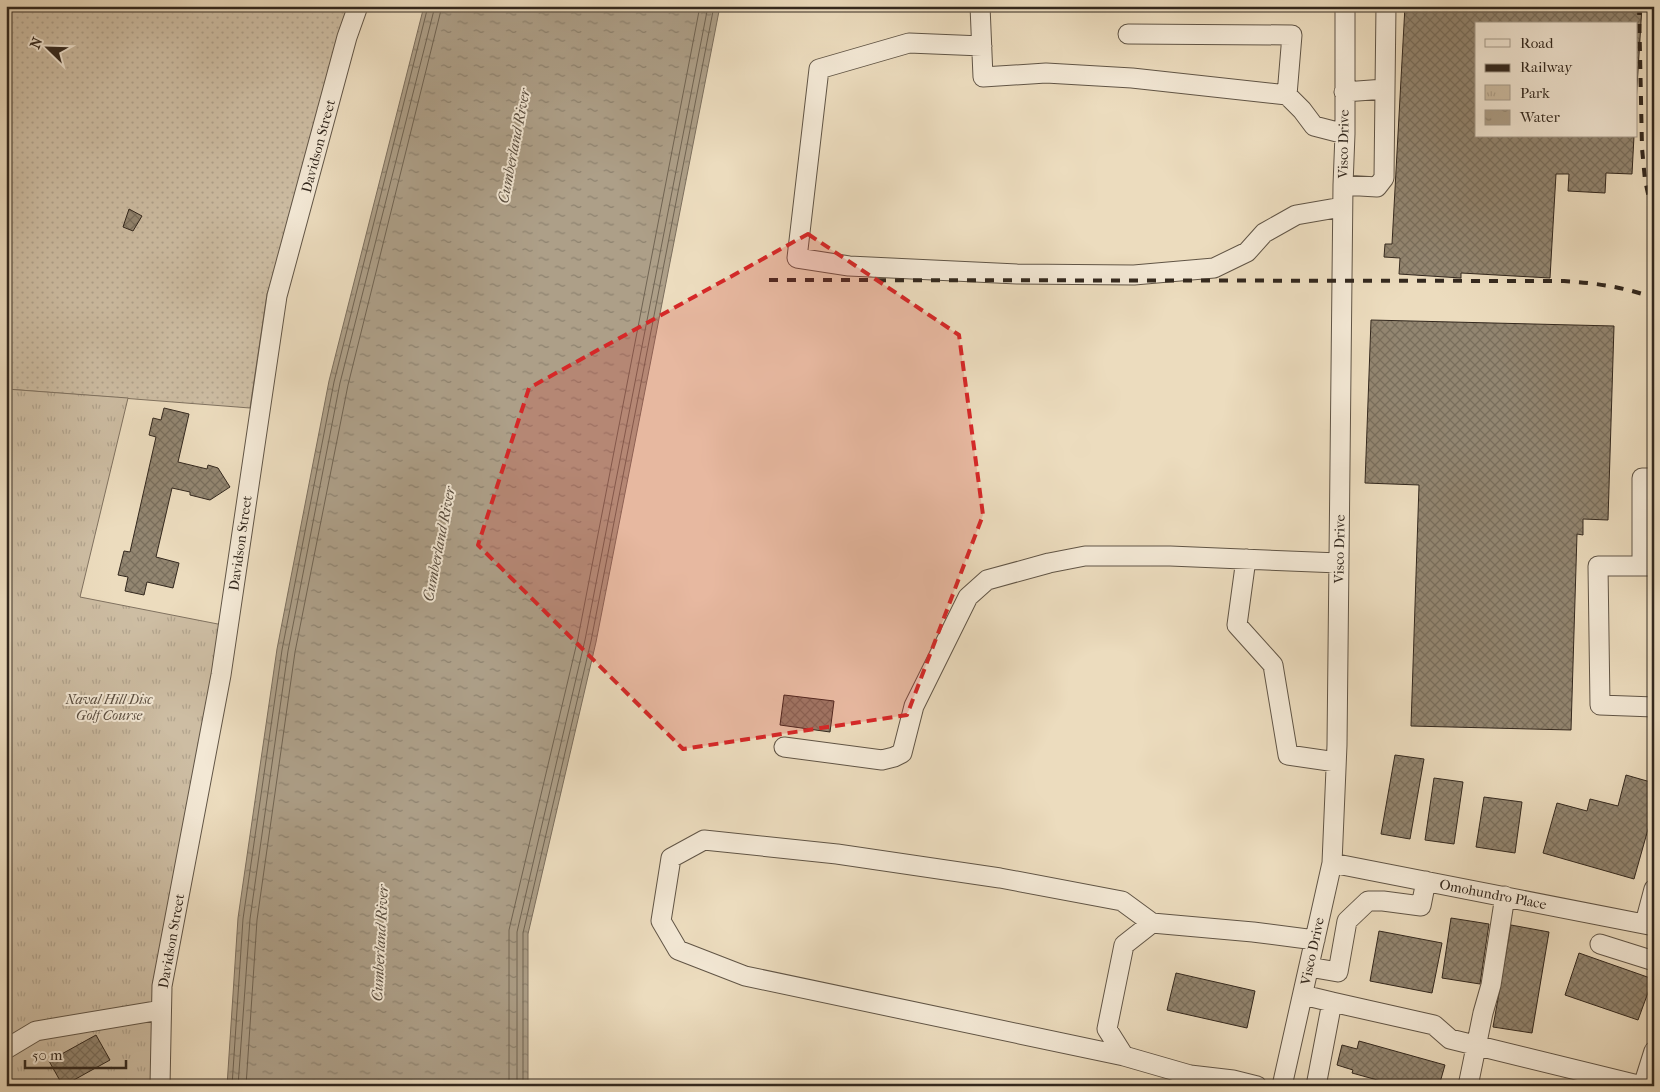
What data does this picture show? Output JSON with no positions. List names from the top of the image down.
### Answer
{
  "streets": {
    "street": ["Visco Drive", "Davidson Street", "Omohundro Place"]
  },
  "crossings": [
    ["Visco Drive", "Omohundro Place"]
  ],
  "water": ["Cumberland River"],
  "parks": ["Naval Hill Disc Golf Course"],
  "legend": [
    "Road",
    "Railway",
    "Park",
    "Water"
  ],
  "scale_bar": "50 m",
  "north": "top left"
}
